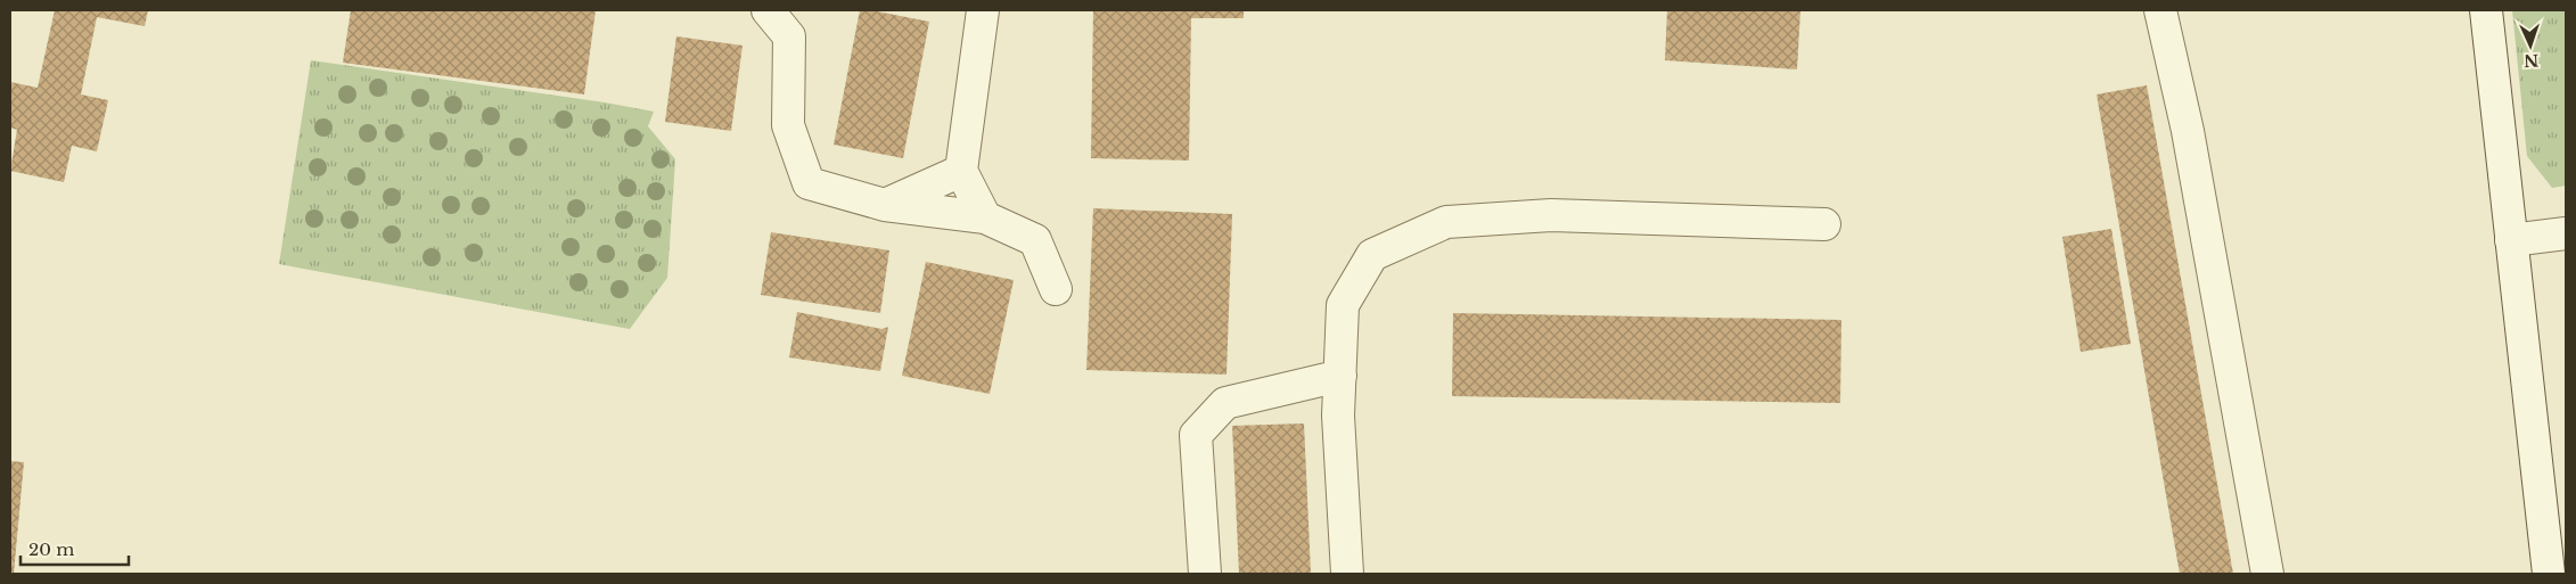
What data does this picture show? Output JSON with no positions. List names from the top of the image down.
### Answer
{
  "scale_bar": "20 m",
  "north": "bottom"
}
